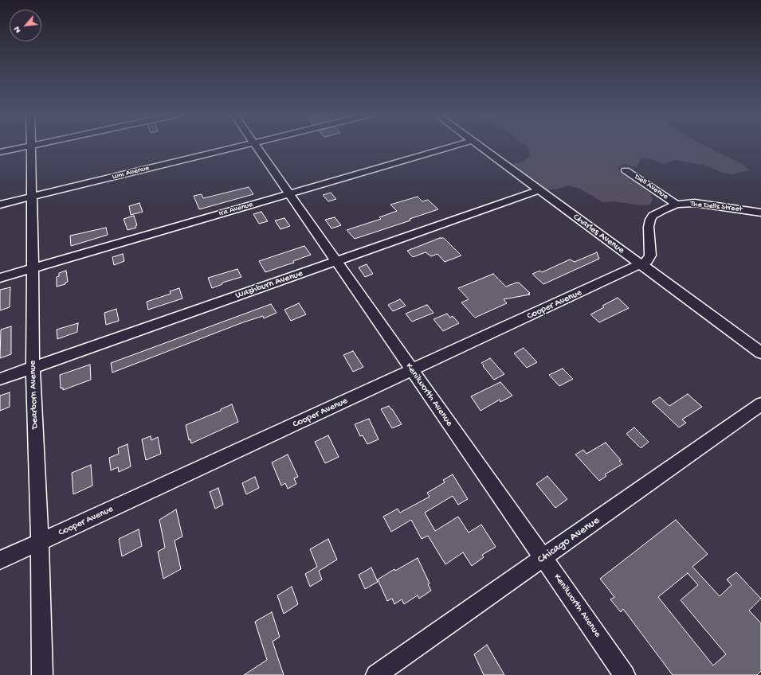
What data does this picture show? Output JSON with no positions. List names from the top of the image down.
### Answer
{
  "streets": {
    "street": [
      "Lum Avenue",
      "Dell Avenue",
      "The Dells Street",
      "Ira Avenue",
      "Charles Avenue",
      "Washburn Avenue",
      "Cooper Avenue",
      "Dearborn Avenue",
      "Kenilworth Avenue",
      "Chicago Avenue"
    ]
  },
  "crossings": [
    ["Lum Avenue", "Dearborn Avenue"],
    ["Dell Avenue", "The Dells Street"],
    ["The Dells Street", "Charles Avenue"],
    ["The Dells Street", "Cooper Avenue"],
    ["Ira Avenue", "Dearborn Avenue"],
    ["Ira Avenue", "Kenilworth Avenue"],
    ["Charles Avenue", "Washburn Avenue"],
    ["Charles Avenue", "Cooper Avenue"],
    ["Washburn Avenue", "Dearborn Avenue"],
    ["Washburn Avenue", "Kenilworth Avenue"],
    ["Cooper Avenue", "Dearborn Avenue"],
    ["Cooper Avenue", "Kenilworth Avenue"],
    ["Kenilworth Avenue", "Chicago Avenue"]
  ],
  "north": "bottom left"
}
